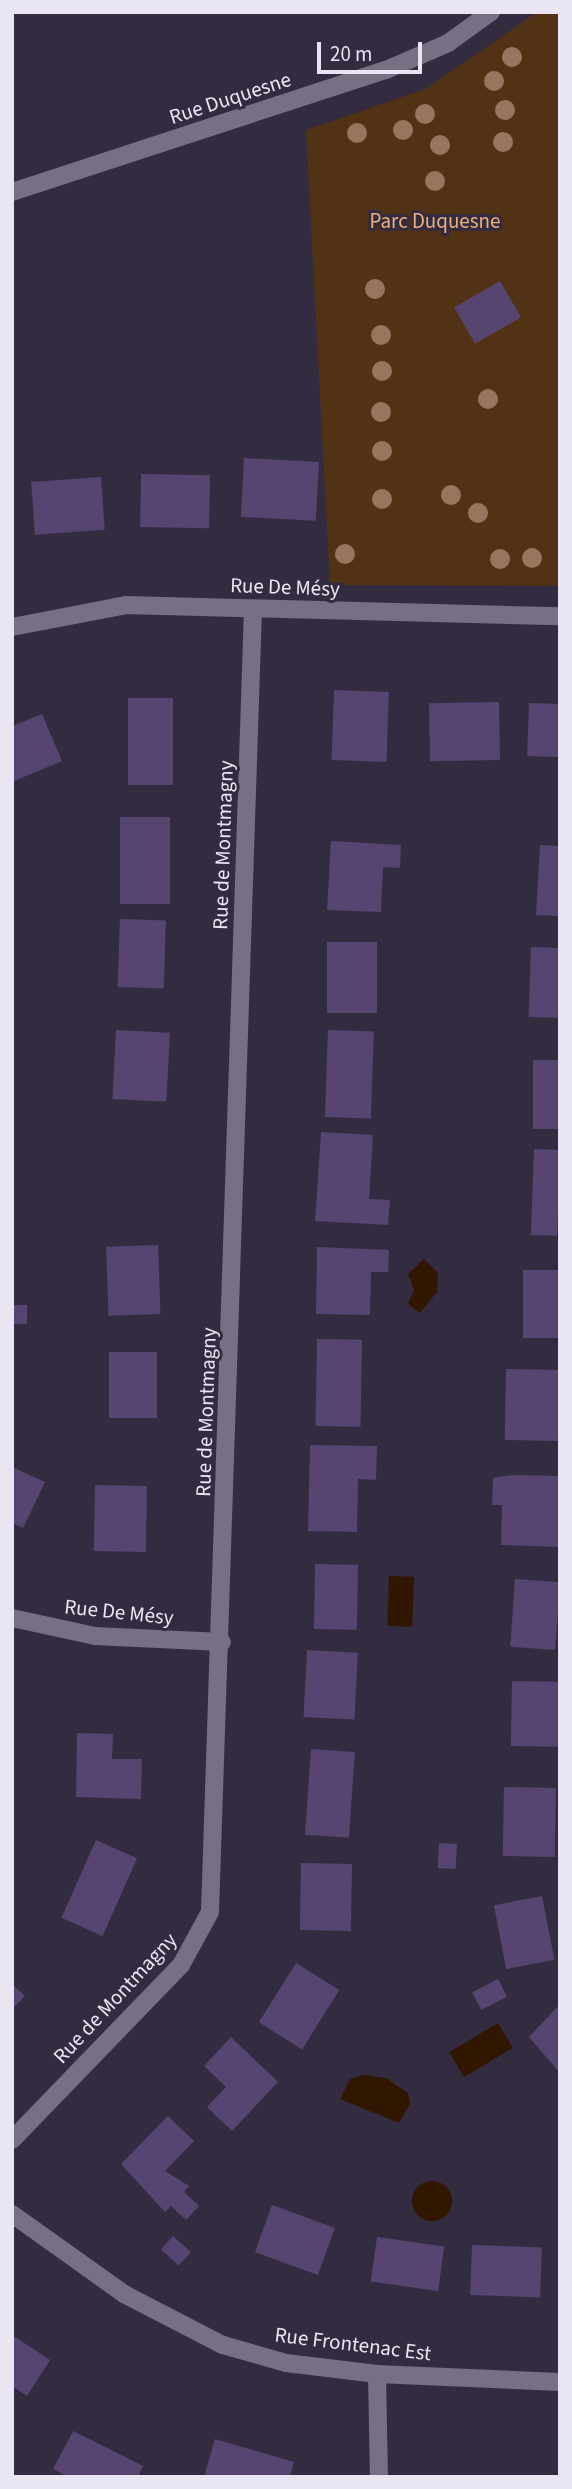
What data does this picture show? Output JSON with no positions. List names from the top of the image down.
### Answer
{
  "streets": {
    "street": [
      "Rue Duquesne",
      "Rue De Mésy",
      "Rue de Montmagny",
      "Rue Frontenac Est"
    ]
  },
  "crossings": [
    ["Rue De Mésy", "Rue de Montmagny"]
  ],
  "parks": ["Parc Duquesne"],
  "scale_bar": "20 m"
}
